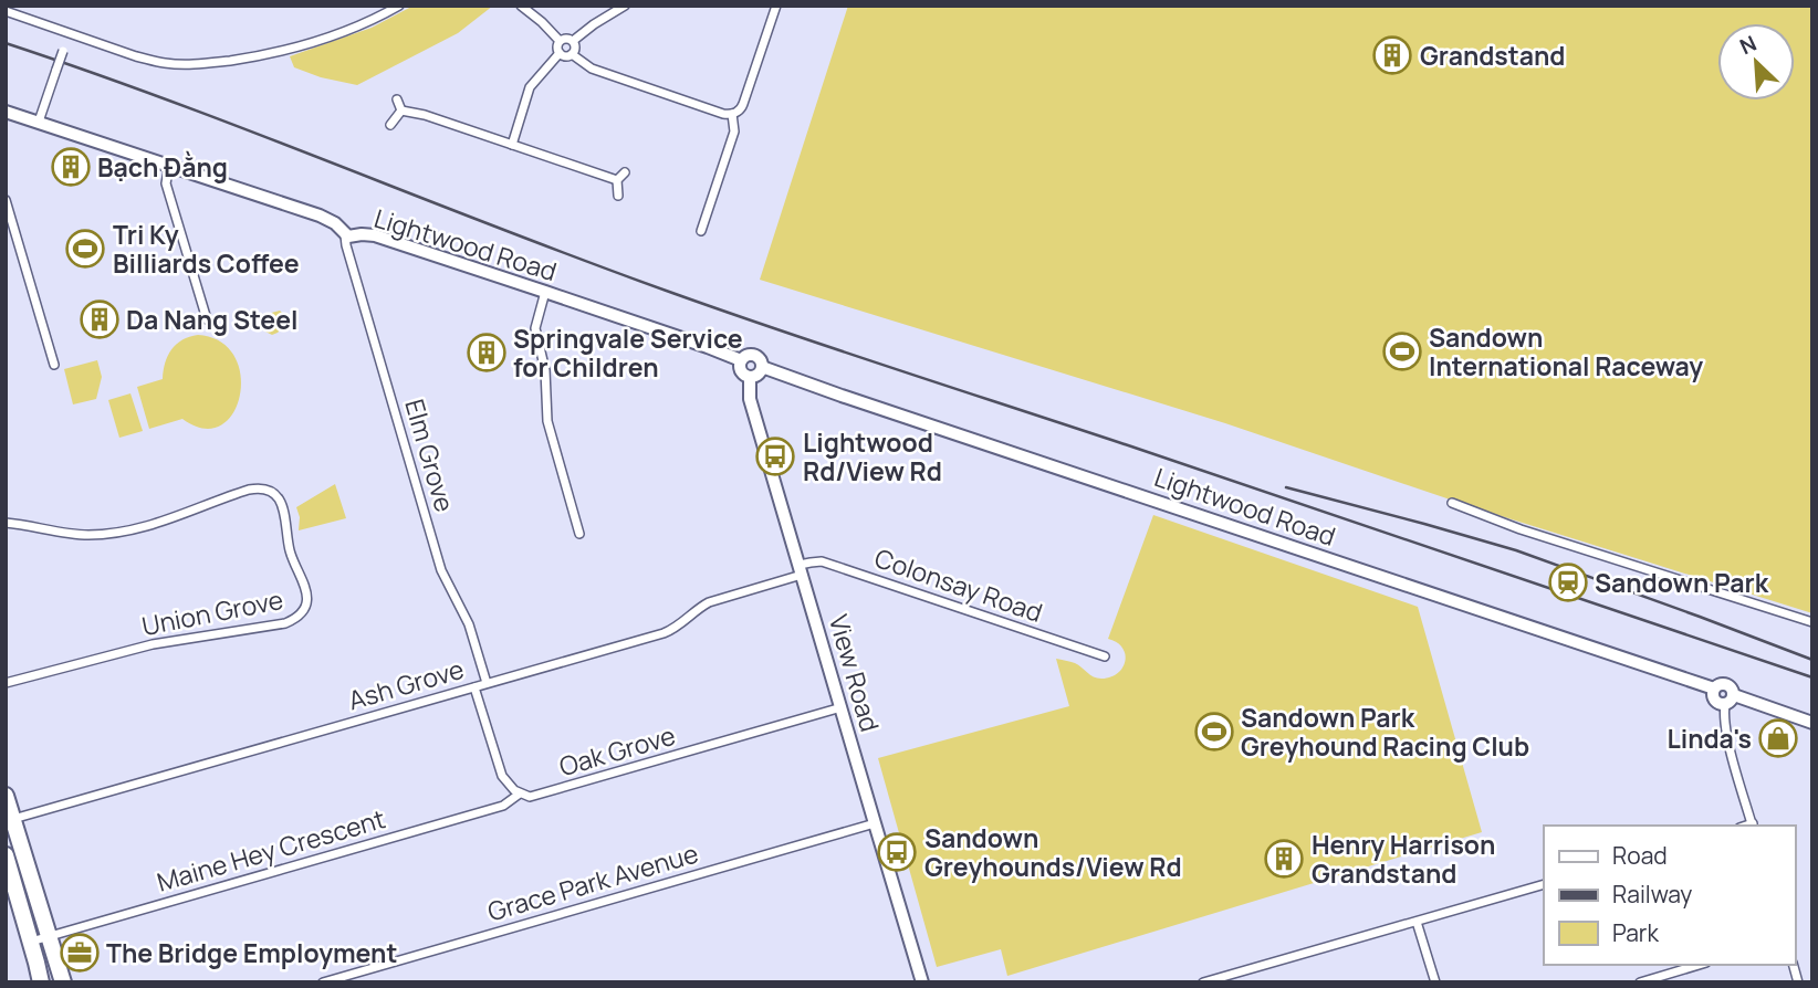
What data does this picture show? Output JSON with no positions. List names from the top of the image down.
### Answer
{
  "streets": {
    "main road": ["Lightwood Road", "View Road"],
    "street": [
      "Elm Grove",
      "Colonsay Road",
      "Union Grove",
      "Ash Grove",
      "Oak Grove",
      "Maine Hey Crescent",
      "Grace Park Avenue"
    ]
  },
  "crossings": [
    ["Lightwood Road", "Elm Grove"],
    ["Lightwood Road", "View Road"],
    ["Elm Grove", "Ash Grove"],
    ["Colonsay Road", "View Road"],
    ["Colonsay Road", "Ash Grove"],
    ["View Road", "Ash Grove"],
    ["View Road", "Oak Grove"],
    ["View Road", "Grace Park Avenue"],
    ["Oak Grove", "Maine Hey Crescent"]
  ],
  "places": {
    "building": [
      "Grandstand",
      "Bạch Đằng",
      "Da Nang Steel",
      "Springvale Service for Children",
      "Henry Harrison Grandstand"
    ],
    "sports": ["Tri Ky Billiards Coffee", "Sandown International Raceway", "Sandown Park Greyhound Racing Club"],
    "bus stop": ["Lightwood Rd/View Rd", "Sandown Greyhounds/View Rd"],
    "station": ["Sandown Park"],
    "shop": ["Linda's"],
    "office": ["The Bridge Employment"]
  },
  "legend": ["Road", "Railway", "Park"],
  "north": "top left"
}
